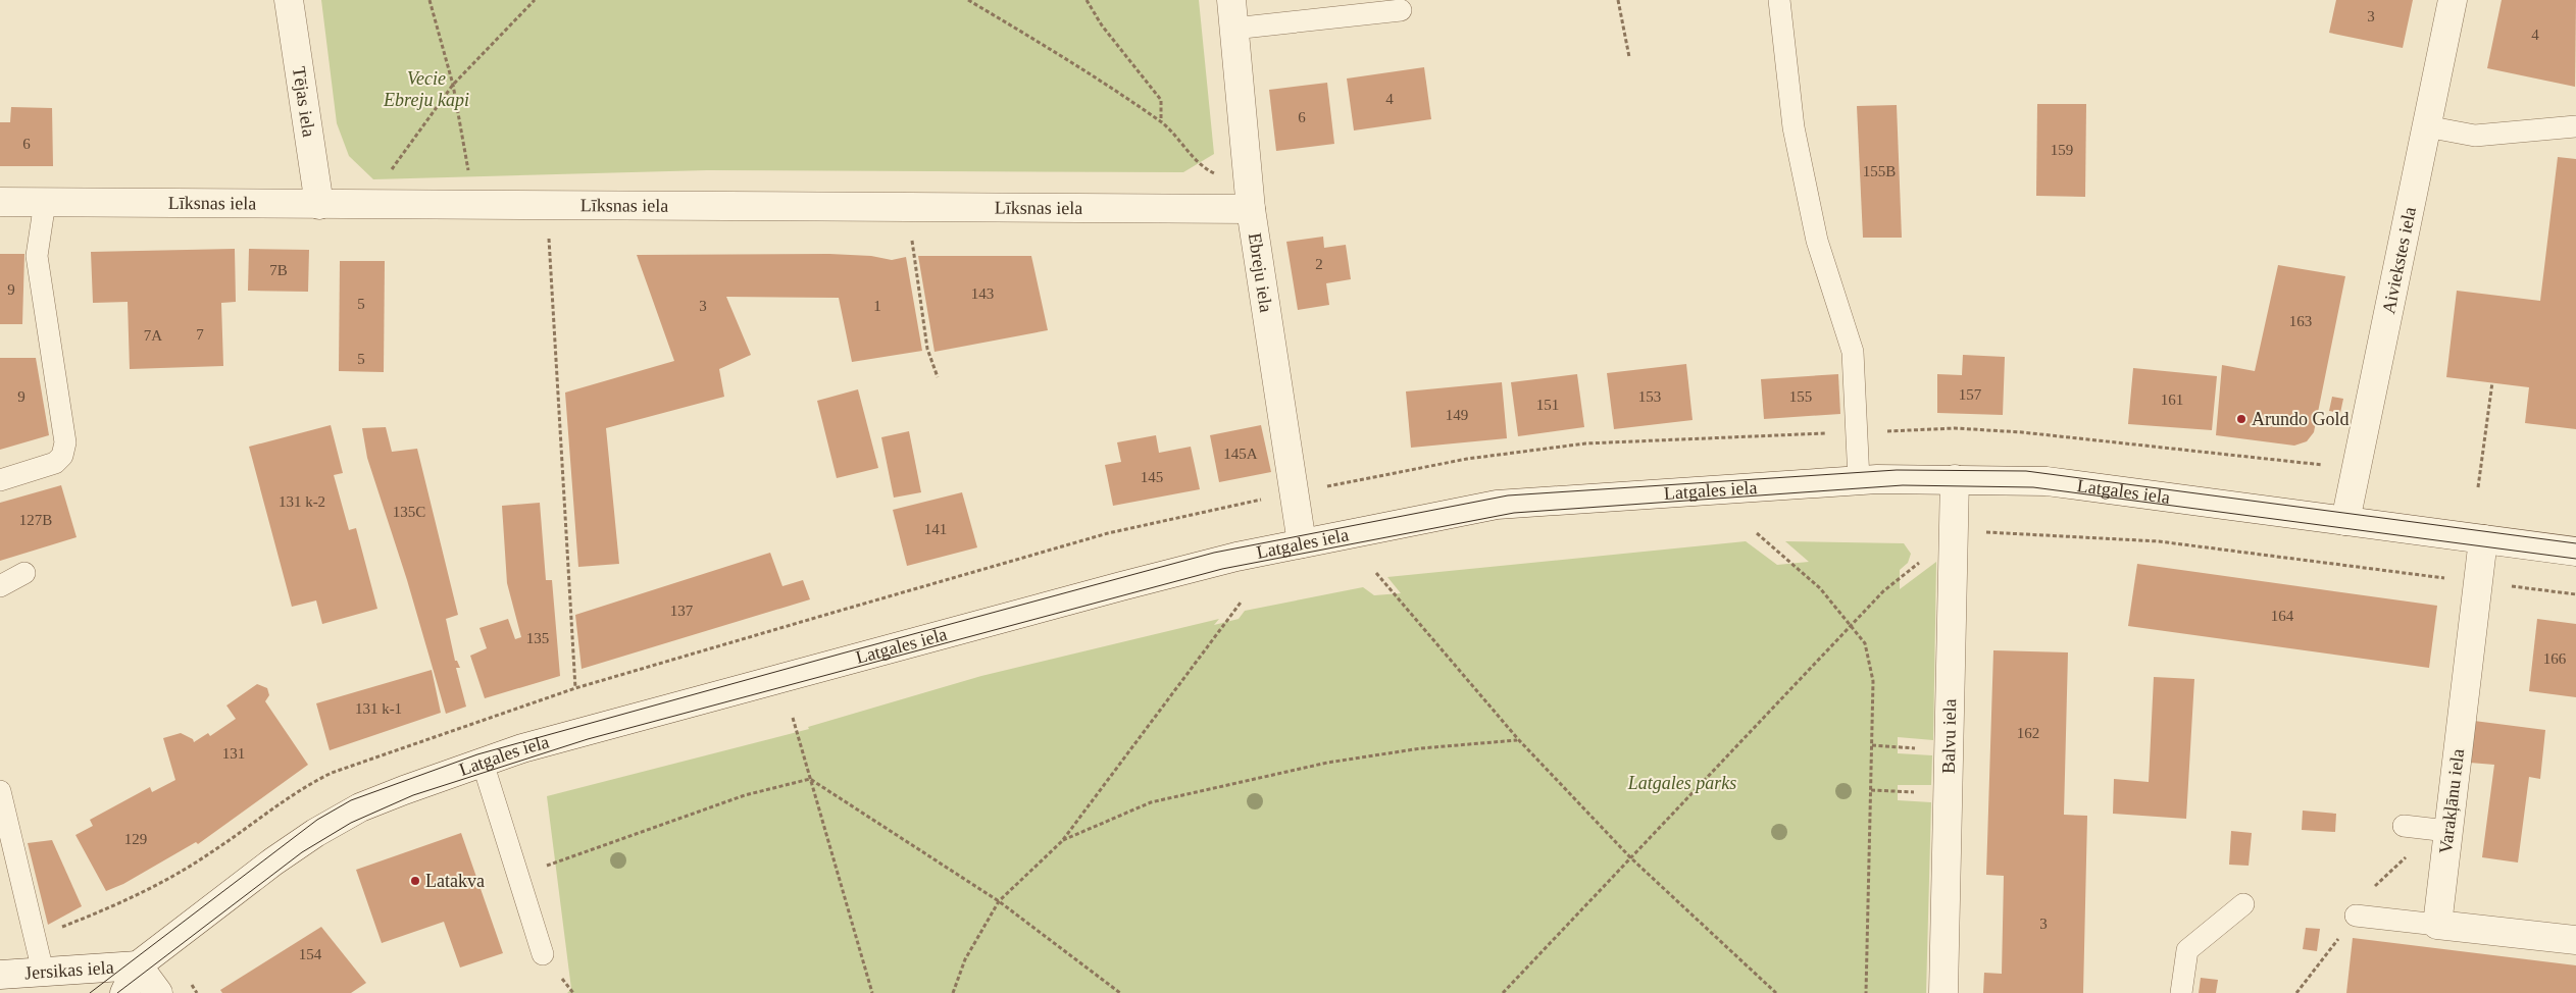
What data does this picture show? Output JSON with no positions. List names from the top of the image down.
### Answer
{
  "streets": {
    "street": [
      "Tējas iela",
      "Līksnas iela",
      "Aiviekstes iela",
      "Ebreju iela",
      "Latgales iela",
      "Balvu iela",
      "Varakļānu iela",
      "Jersikas iela"
    ]
  },
  "crossings": [
    ["Tējas iela", "Līksnas iela"],
    ["Līksnas iela", "Ebreju iela"],
    ["Aiviekstes iela", "Latgales iela"],
    ["Ebreju iela", "Latgales iela"],
    ["Latgales iela", "Balvu iela"],
    ["Latgales iela", "Varakļānu iela"],
    ["Latgales iela", "Jersikas iela"]
  ],
  "parks": ["Vecie Ebreju kapi", "Latgales parks"],
  "places": ["Arundo Gold", "Latakva"],
  "house_numbers": [
    "3",
    "4",
    "4",
    "6",
    "6",
    "159",
    "155B",
    "2",
    "7B",
    "9",
    "143",
    "5",
    "3",
    "1",
    "163",
    "7",
    "7A",
    "5",
    "157",
    "9",
    "153",
    "155",
    "161",
    "151",
    "149",
    "145A",
    "145",
    "131 k-2",
    "135C",
    "127B",
    "141",
    "137",
    "164",
    "135",
    "166",
    "131 k-1",
    "162",
    "131",
    "129",
    "3",
    "154"
  ]
}
